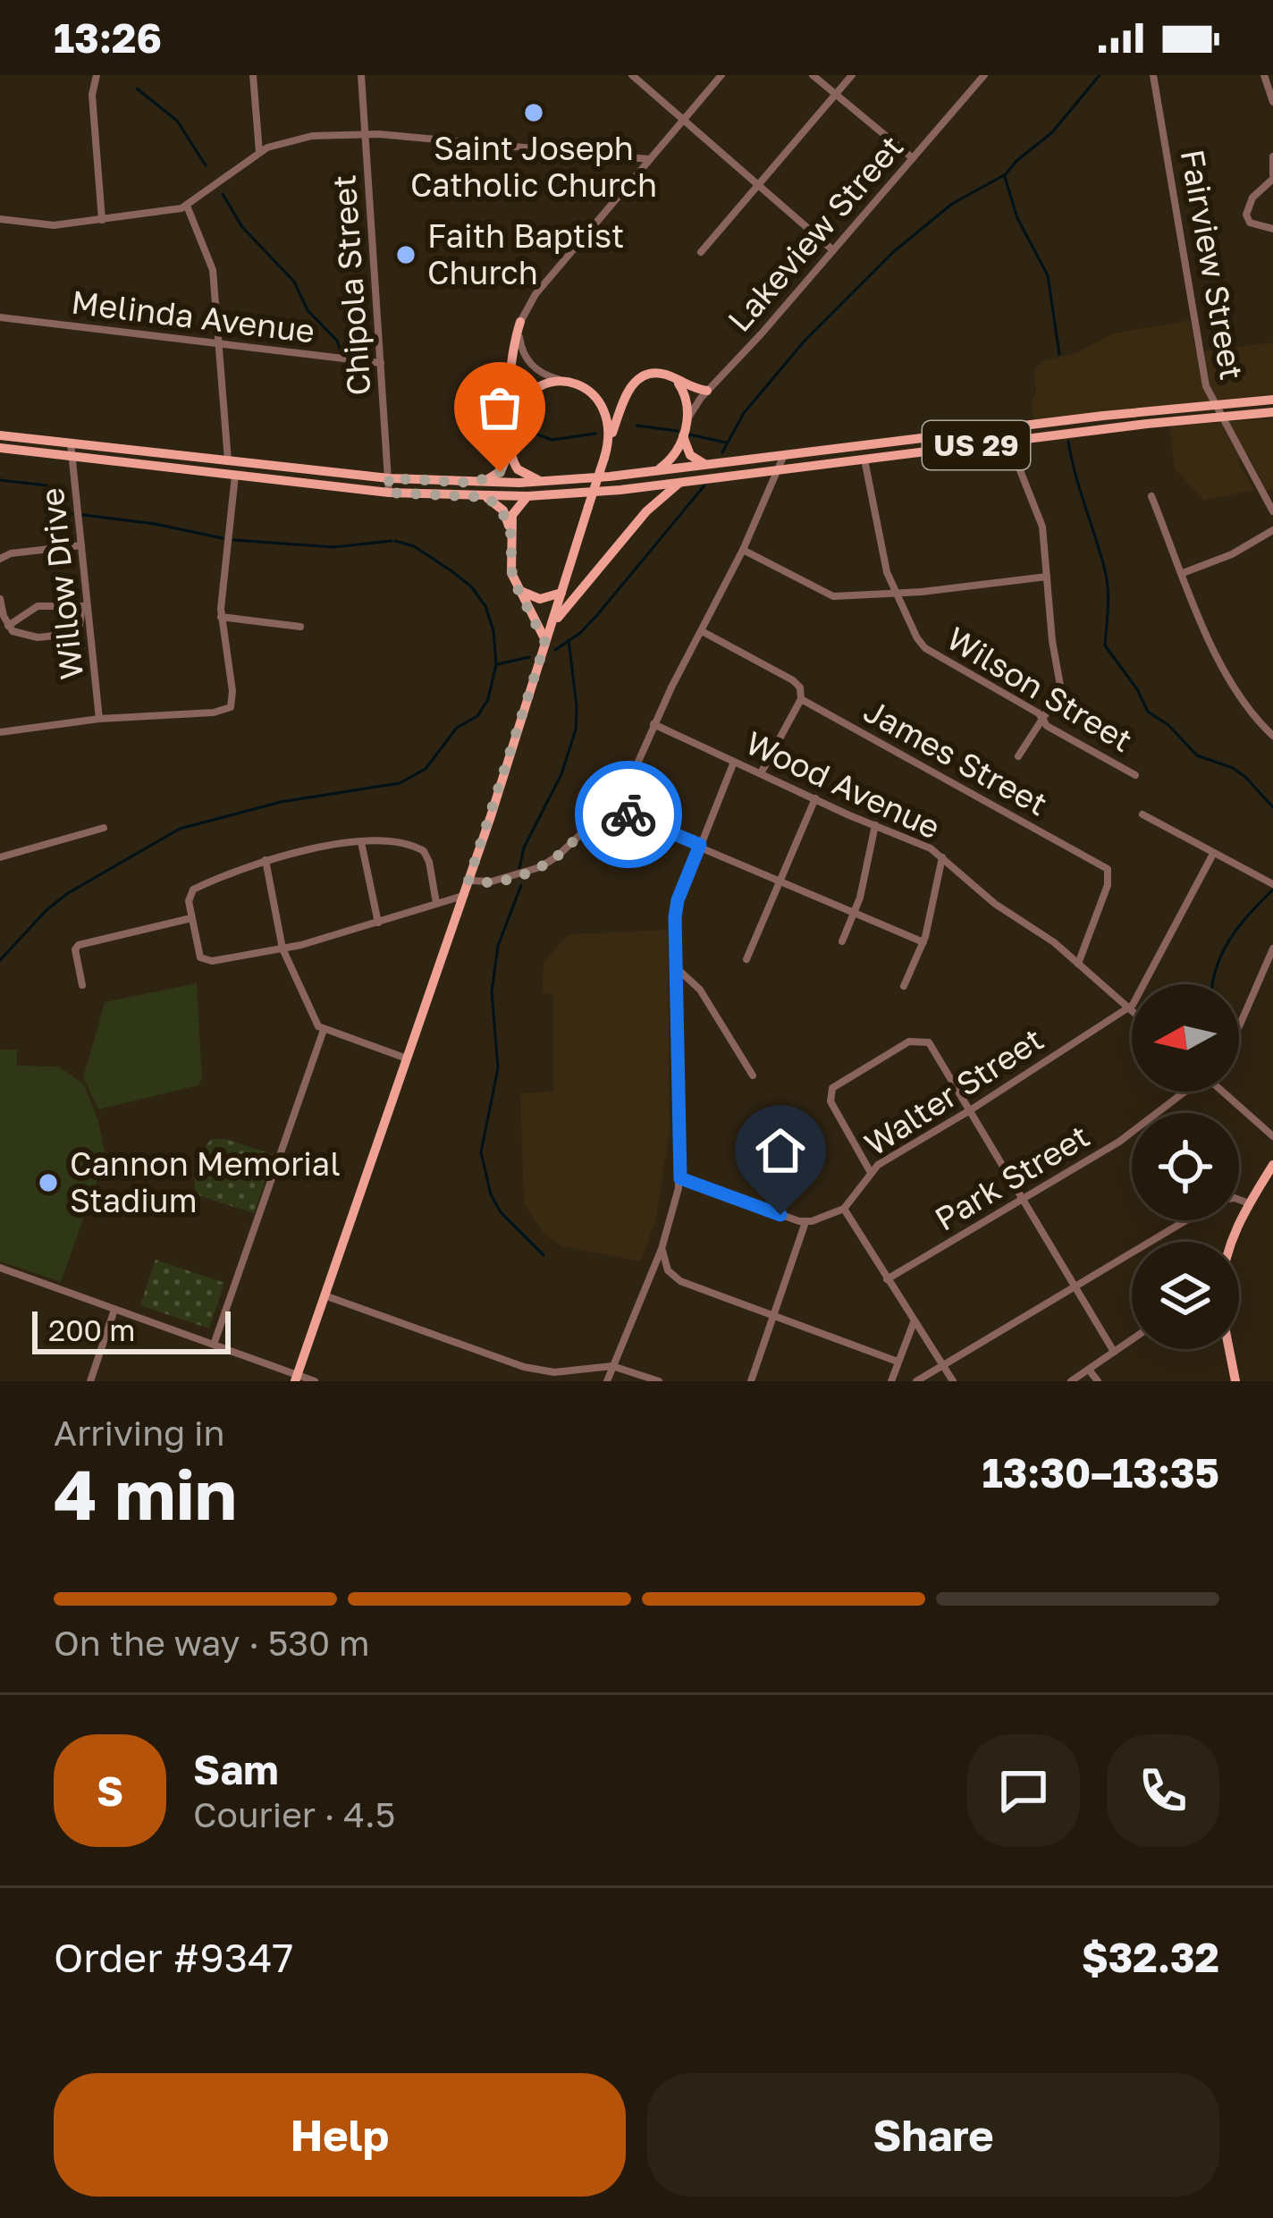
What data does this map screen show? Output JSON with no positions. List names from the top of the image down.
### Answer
{
  "streets": {
    "main road": ["US 29"],
    "street": [
      "Lakeview Street",
      "Fairview Street",
      "Chipola Street",
      "Melinda Avenue",
      "Willow Drive",
      "Wilson Street",
      "James Street",
      "Wood Avenue",
      "Walter Street",
      "Park Street"
    ]
  },
  "crossings": [
    ["Fairview Street", "US 29"],
    ["Chipola Street", "Melinda Avenue"],
    ["Chipola Street", "US 29"],
    ["US 29", "Willow Drive"],
    ["US 29", "Wilson Street"],
    ["James Street", "Wood Avenue"],
    ["Wood Avenue", "Walter Street"]
  ],
  "places": ["Saint Joseph Catholic Church", "Faith Baptist Church", "Cannon Memorial Stadium"],
  "scale_bar": "200 m",
  "north": "left",
  "page": {
    "status": "13:26",
    "scale": "200 m",
    "heading": ["4 min", "Arriving in", "13:30–13:35"],
    "panel": [
      "Sam",
      "Courier · 4.5",
      "Order #9347",
      "$32.32"
    ],
    "bar": "On the way · 530 m",
    "round": "S",
    "buttons": ["Help", "Share"]
  }
}
